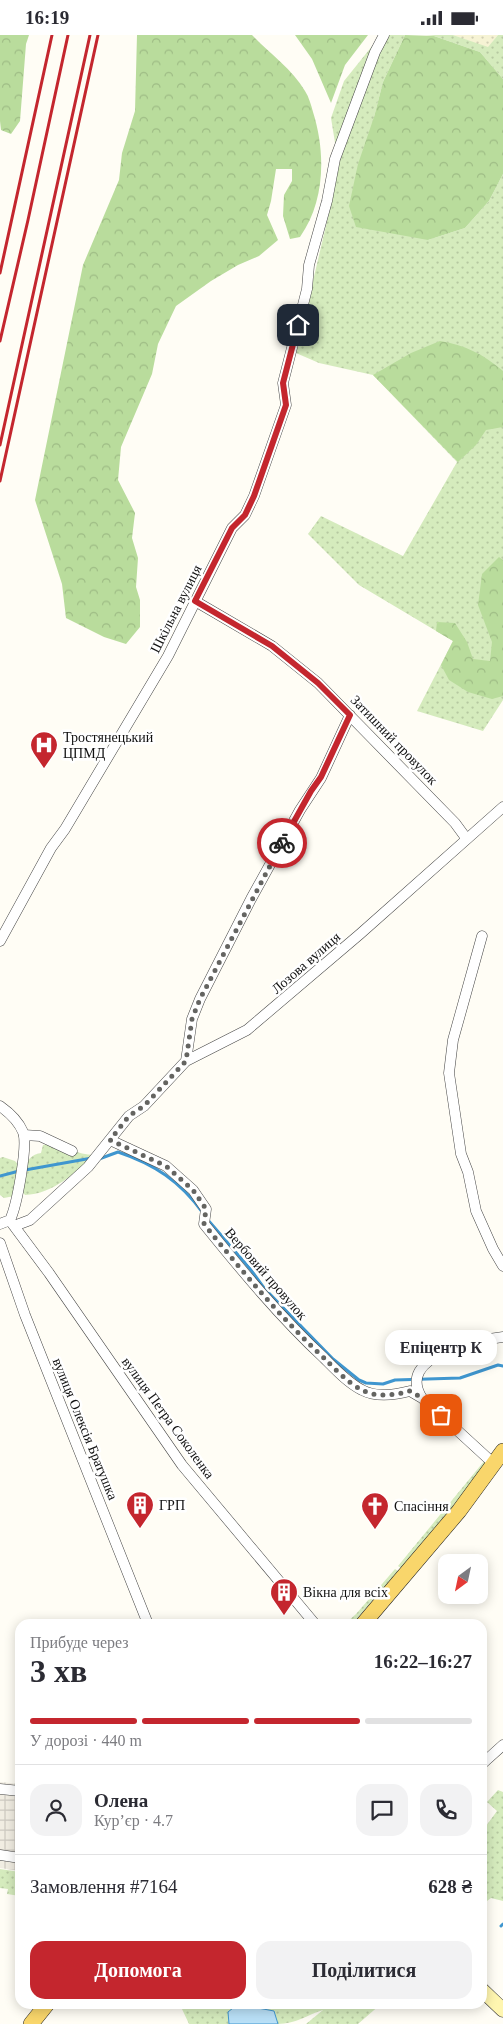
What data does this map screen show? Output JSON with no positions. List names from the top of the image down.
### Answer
{
  "streets": {
    "street": [
      "Шкільна вулиця",
      "Затишний провулок",
      "Лозова вулиця",
      "Вербовий провулок",
      "вулиця Петра Соколенка",
      "вулиця Олексія Братушка"
    ]
  },
  "crossings": [
    ["Шкільна вулиця", "Затишний провулок"],
    ["Затишний провулок", "Лозова вулиця"],
    ["Лозова вулиця", "Вербовий провулок"],
    ["Лозова вулиця", "вулиця Петра Соколенка"]
  ],
  "places": {
    "hospital": ["Тростянецький ЦПМД"],
    "other": ["Епіцентр К"],
    "building": ["ГРП", "Вікна для всіх"],
    "church": ["Спасіння"]
  },
  "north": "bottom left",
  "page": {
    "status": "16:19",
    "bubble": "Епіцентр К",
    "heading": ["3 хв", "Прибуде через", "16:22–16:27"],
    "panel": [
      "Олена",
      "Кур’єр · 4.7",
      "Замовлення #7164",
      "628 ₴"
    ],
    "bar": "У дорозі · 440 m",
    "buttons": ["Допомога", "Поділитися"]
  }
}
